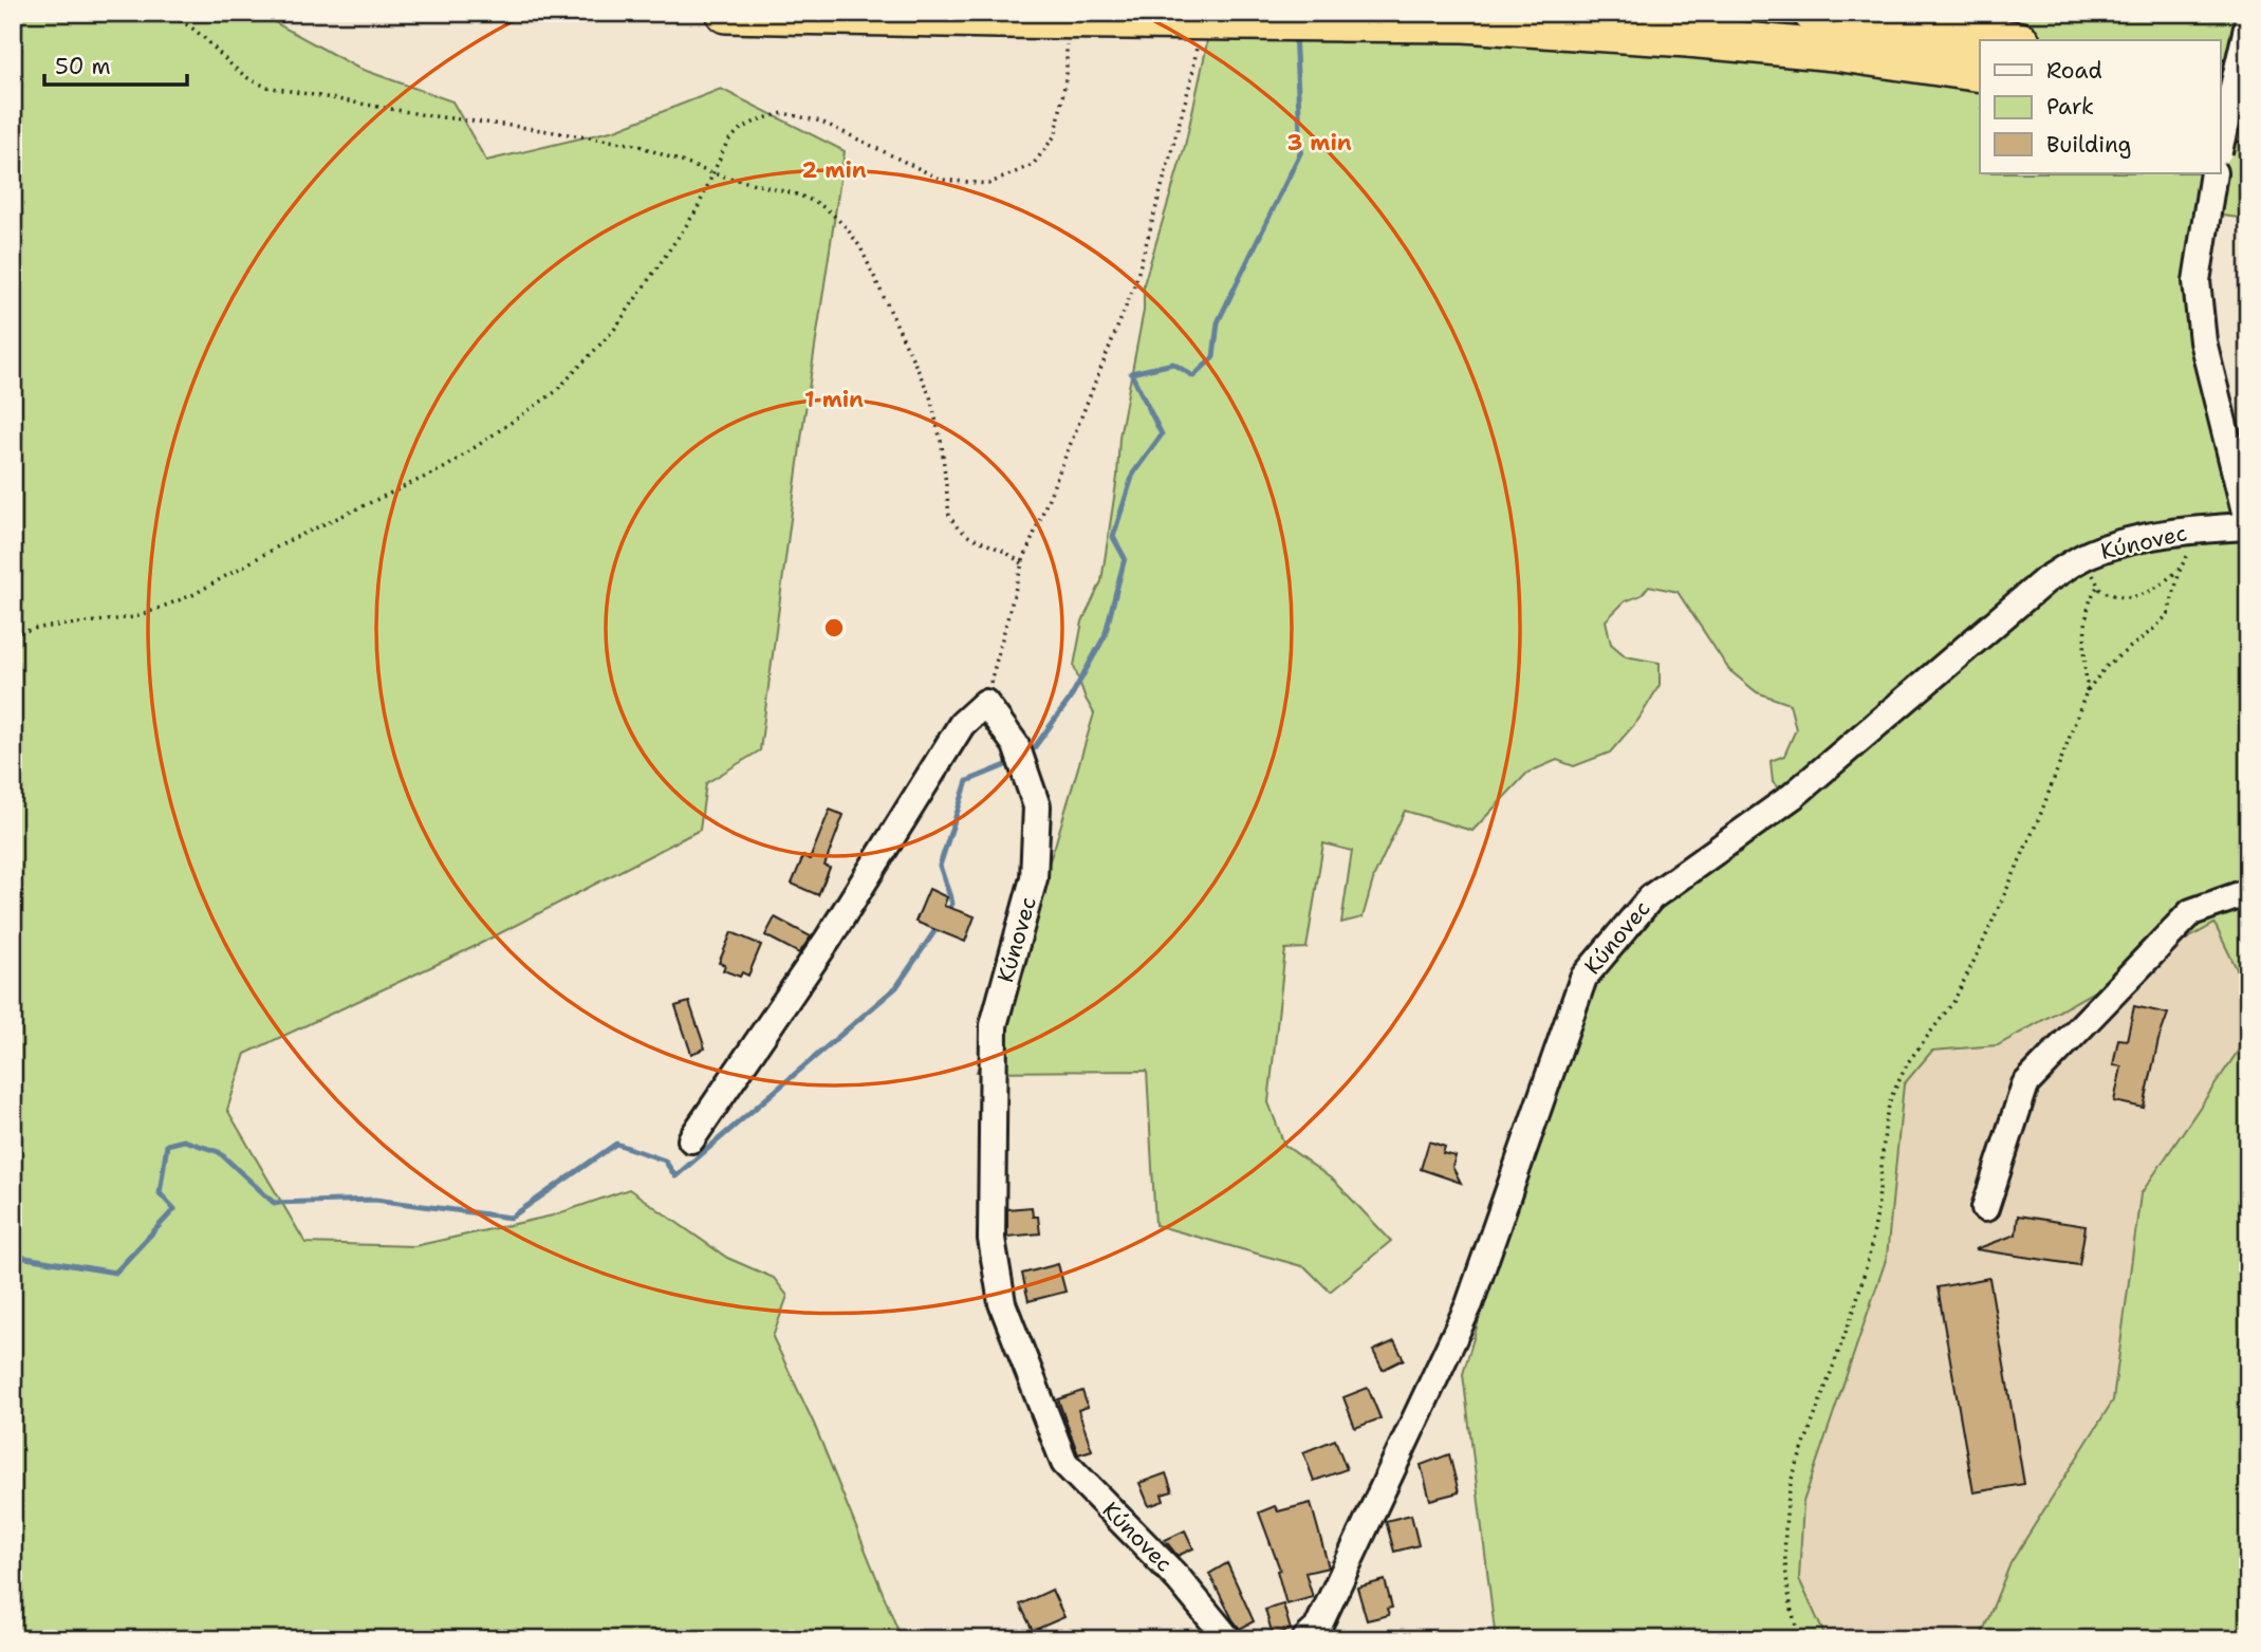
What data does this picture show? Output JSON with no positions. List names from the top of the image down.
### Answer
{
  "streets": {
    "street": ["Kúnovec"]
  },
  "legend": ["Road", "Park", "Building"],
  "scale_bar": "50 m",
  "rings": ["3 min", "2 min", "1 min"]
}
